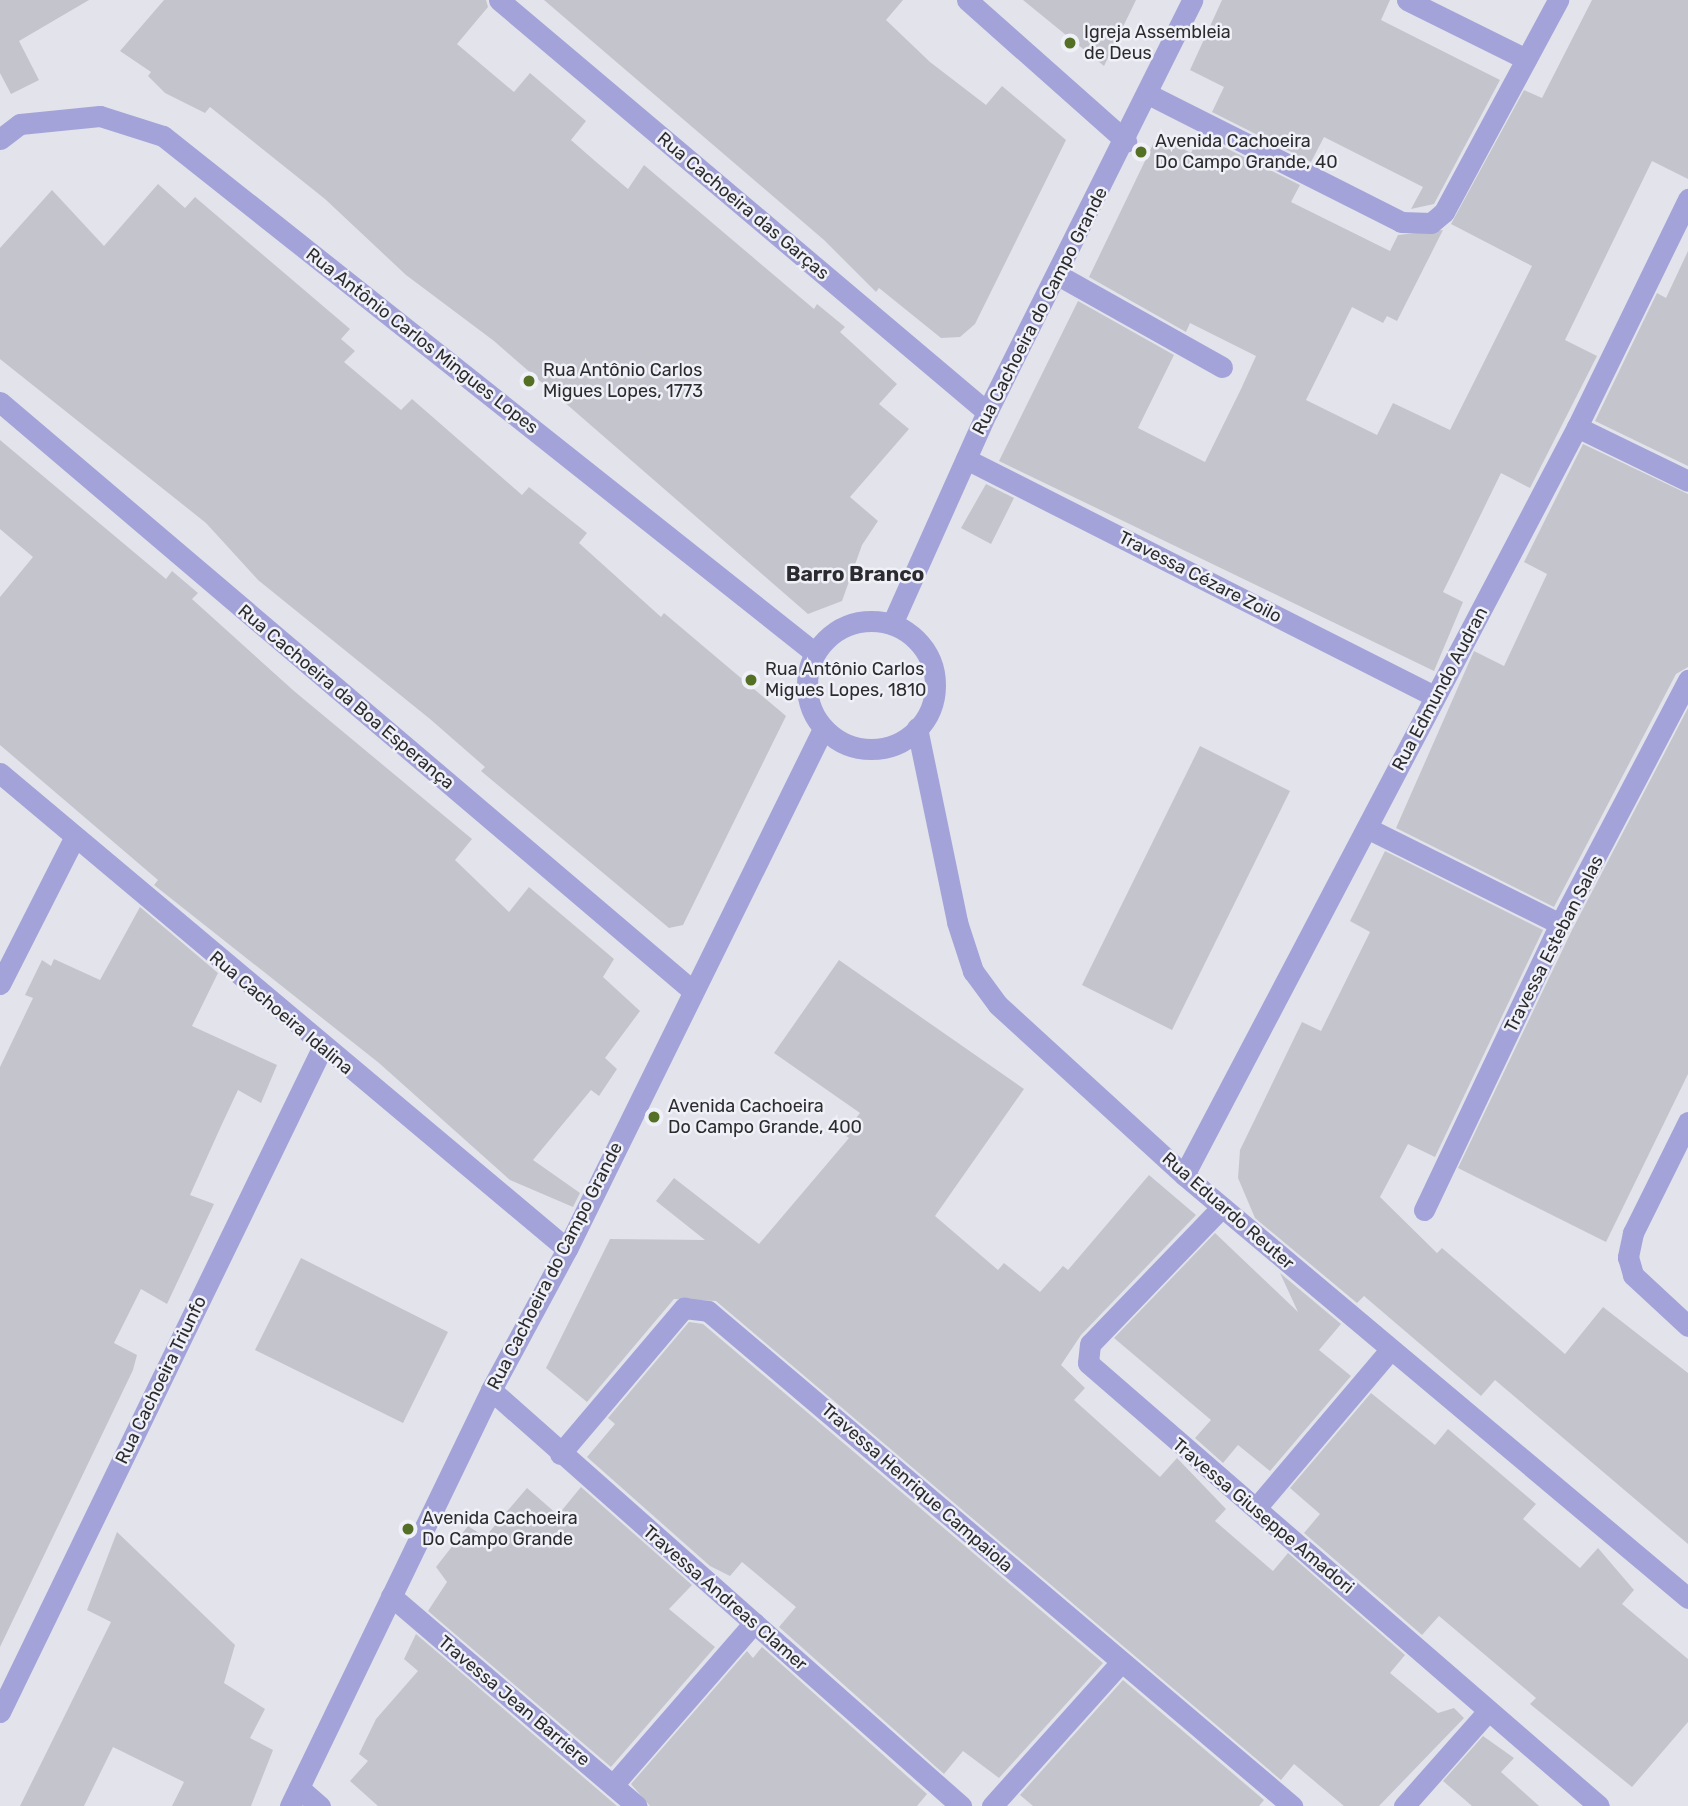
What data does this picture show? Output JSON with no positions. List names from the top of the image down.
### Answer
{
  "streets": {
    "street": [
      "Rua Cachoeira das Garças",
      "Rua Cachoeira do Campo Grande",
      "Rua Antônio Carlos Mingues Lopes",
      "Travessa Cézare Zoilo",
      "Rua Edmundo Audran",
      "Rua Cachoeira da Boa Esperança",
      "Travessa Esteban Salas",
      "Rua Cachoeira Idalina",
      "Rua Eduardo Reuter",
      "Rua Cachoeira Triunfo",
      "Travessa Henrique Campaiola",
      "Travessa Giuseppe Amadori",
      "Travessa Andreas Clamer",
      "Travessa Jean Barriere"
    ]
  },
  "crossings": [
    ["Rua Cachoeira das Garças", "Rua Cachoeira do Campo Grande"],
    ["Rua Cachoeira do Campo Grande", "Rua Antônio Carlos Mingues Lopes"],
    ["Rua Cachoeira do Campo Grande", "Travessa Cézare Zoilo"],
    ["Rua Cachoeira do Campo Grande", "Rua Cachoeira da Boa Esperança"],
    ["Rua Cachoeira do Campo Grande", "Rua Cachoeira Idalina"],
    ["Rua Cachoeira do Campo Grande", "Rua Eduardo Reuter"],
    ["Rua Cachoeira do Campo Grande", "Travessa Andreas Clamer"],
    ["Rua Cachoeira do Campo Grande", "Travessa Jean Barriere"],
    ["Rua Antônio Carlos Mingues Lopes", "Rua Eduardo Reuter"],
    ["Travessa Cézare Zoilo", "Rua Edmundo Audran"],
    ["Rua Edmundo Audran", "Rua Eduardo Reuter"],
    ["Rua Cachoeira Idalina", "Rua Cachoeira Triunfo"],
    ["Rua Eduardo Reuter", "Travessa Giuseppe Amadori"],
    ["Travessa Henrique Campaiola", "Travessa Andreas Clamer"]
  ],
  "districts": ["Barro Branco"],
  "places": [
    "Igreja Assembleia de Deus",
    "Avenida Cachoeira Do Campo Grande, 40",
    "Rua Antônio Carlos Migues Lopes, 1773",
    "Rua Antônio Carlos Migues Lopes, 1810",
    "Avenida Cachoeira Do Campo Grande, 400",
    "Avenida Cachoeira Do Campo Grande"
  ]
}
